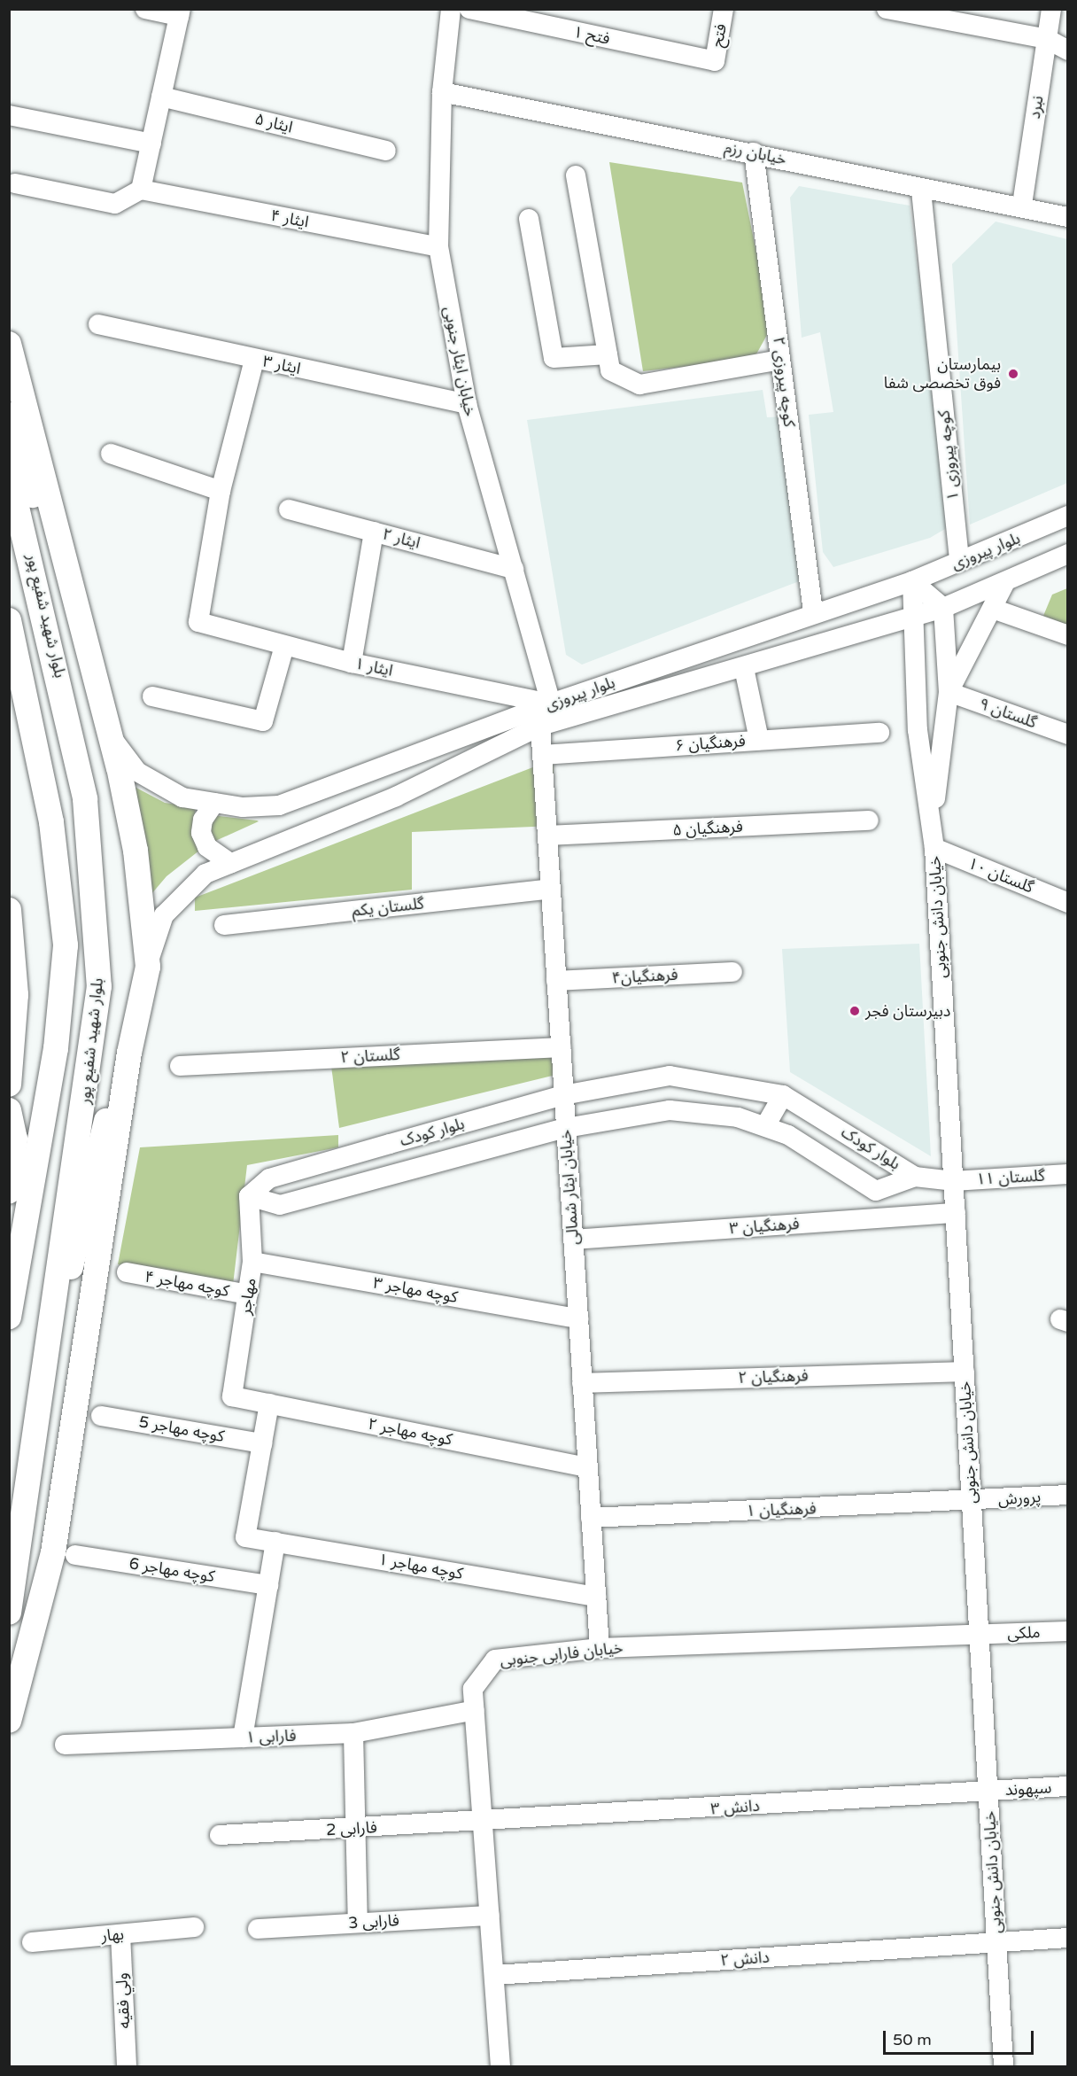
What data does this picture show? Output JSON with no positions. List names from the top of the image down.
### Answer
{
  "streets": {
    "main road": ["بلوار شهید شفیع پور"],
    "street": [
      "فتح ۱",
      "فتح",
      "نبرد",
      "ایثار ۵",
      "خیابان رزم",
      "ایثار ۴",
      "خیابان ایثار جنوبی",
      "ایثار ۳",
      "کوچه پیروزی ۲",
      "کوچه پیروزی ۱",
      "ایثار ۲",
      "بلوار پیروزی",
      "ایثار ۱",
      "گلستان ۹",
      "فرهنگیان ۶",
      "فرهنگیان ۵",
      "گلستان ۱۰",
      "گلستان یکم",
      "خیابان دانش جنوبی",
      "فرهنگیان۴",
      "گلستان ۲",
      "بلوار کودک",
      "گلستان ۱۱",
      "خیابان ایثار شمالی",
      "فرهنگیان ۳",
      "کوچه مهاجر ۴",
      "کوچه مهاجر ۳",
      "مهاجر",
      "فرهنگیان ۲",
      "کوچه مهاجر 5",
      "کوچه مهاجر ۲",
      "پرورش",
      "فرهنگیان ۱",
      "کوچه مهاجر ۱",
      "کوچه مهاجر 6",
      "ملکی",
      "خیابان فارابی جنوبی",
      "فارابی ۱",
      "سپهوند",
      "دانش ۳",
      "فارابی 2",
      "فارابی 3",
      "بهار",
      "دانش ۲",
      "ولي فقيه"
    ]
  },
  "crossings": [
    ["فتح ۱", "فتح"],
    ["نبرد", "خیابان رزم"],
    ["خیابان رزم", "خیابان ایثار جنوبی"],
    ["خیابان رزم", "کوچه پیروزی ۲"],
    ["خیابان رزم", "کوچه پیروزی ۱"],
    ["ایثار ۴", "خیابان ایثار جنوبی"],
    ["خیابان ایثار جنوبی", "ایثار ۳"],
    ["خیابان ایثار جنوبی", "ایثار ۲"],
    ["خیابان ایثار جنوبی", "بلوار پیروزی"],
    ["خیابان ایثار جنوبی", "ایثار ۱"],
    ["کوچه پیروزی ۲", "بلوار پیروزی"],
    ["کوچه پیروزی ۱", "بلوار پیروزی"],
    ["بلوار پیروزی", "ایثار ۱"],
    ["بلوار پیروزی", "خیابان دانش جنوبی"],
    ["بلوار پیروزی", "خیابان ایثار شمالی"],
    ["گلستان ۹", "خیابان دانش جنوبی"],
    ["فرهنگیان ۶", "خیابان ایثار شمالی"],
    ["فرهنگیان ۵", "خیابان ایثار شمالی"],
    ["گلستان ۱۰", "خیابان دانش جنوبی"],
    ["گلستان یکم", "خیابان ایثار شمالی"],
    ["خیابان دانش جنوبی", "گلستان ۱۱"],
    ["خیابان دانش جنوبی", "فرهنگیان ۳"],
    ["خیابان دانش جنوبی", "فرهنگیان ۲"],
    ["خیابان دانش جنوبی", "پرورش"],
    ["خیابان دانش جنوبی", "فرهنگیان ۱"],
    ["خیابان دانش جنوبی", "ملکی"],
    ["خیابان دانش جنوبی", "خیابان فارابی جنوبی"],
    ["خیابان دانش جنوبی", "سپهوند"],
    ["خیابان دانش جنوبی", "دانش ۳"],
    ["خیابان دانش جنوبی", "دانش ۲"],
    ["فرهنگیان۴", "خیابان ایثار شمالی"],
    ["گلستان ۲", "خیابان ایثار شمالی"],
    ["بلوار کودک", "گلستان ۱۱"],
    ["بلوار کودک", "خیابان ایثار شمالی"],
    ["بلوار کودک", "مهاجر"],
    ["خیابان ایثار شمالی", "فرهنگیان ۳"],
    ["خیابان ایثار شمالی", "کوچه مهاجر ۳"],
    ["خیابان ایثار شمالی", "فرهنگیان ۲"],
    ["خیابان ایثار شمالی", "کوچه مهاجر ۲"],
    ["خیابان ایثار شمالی", "فرهنگیان ۱"],
    ["خیابان ایثار شمالی", "کوچه مهاجر ۱"],
    ["خیابان ایثار شمالی", "خیابان فارابی جنوبی"],
    ["کوچه مهاجر ۴", "مهاجر"],
    ["کوچه مهاجر ۳", "مهاجر"],
    ["مهاجر", "کوچه مهاجر ۲"],
    ["کوچه مهاجر 5", "کوچه مهاجر ۱"],
    ["پرورش", "فرهنگیان ۱"],
    ["ملکی", "خیابان فارابی جنوبی"],
    ["خیابان فارابی جنوبی", "فارابی ۱"],
    ["خیابان فارابی جنوبی", "دانش ۳"],
    ["خیابان فارابی جنوبی", "فارابی 2"],
    ["خیابان فارابی جنوبی", "فارابی 3"],
    ["خیابان فارابی جنوبی", "دانش ۲"],
    ["سپهوند", "دانش ۳"],
    ["دانش ۳", "فارابی 2"],
    ["بهار", "ولي فقيه"]
  ],
  "places": ["بیمارستان فوق تخصصی شفا", "دبیرستان فجر"],
  "scale_bar": "50 m"
}
